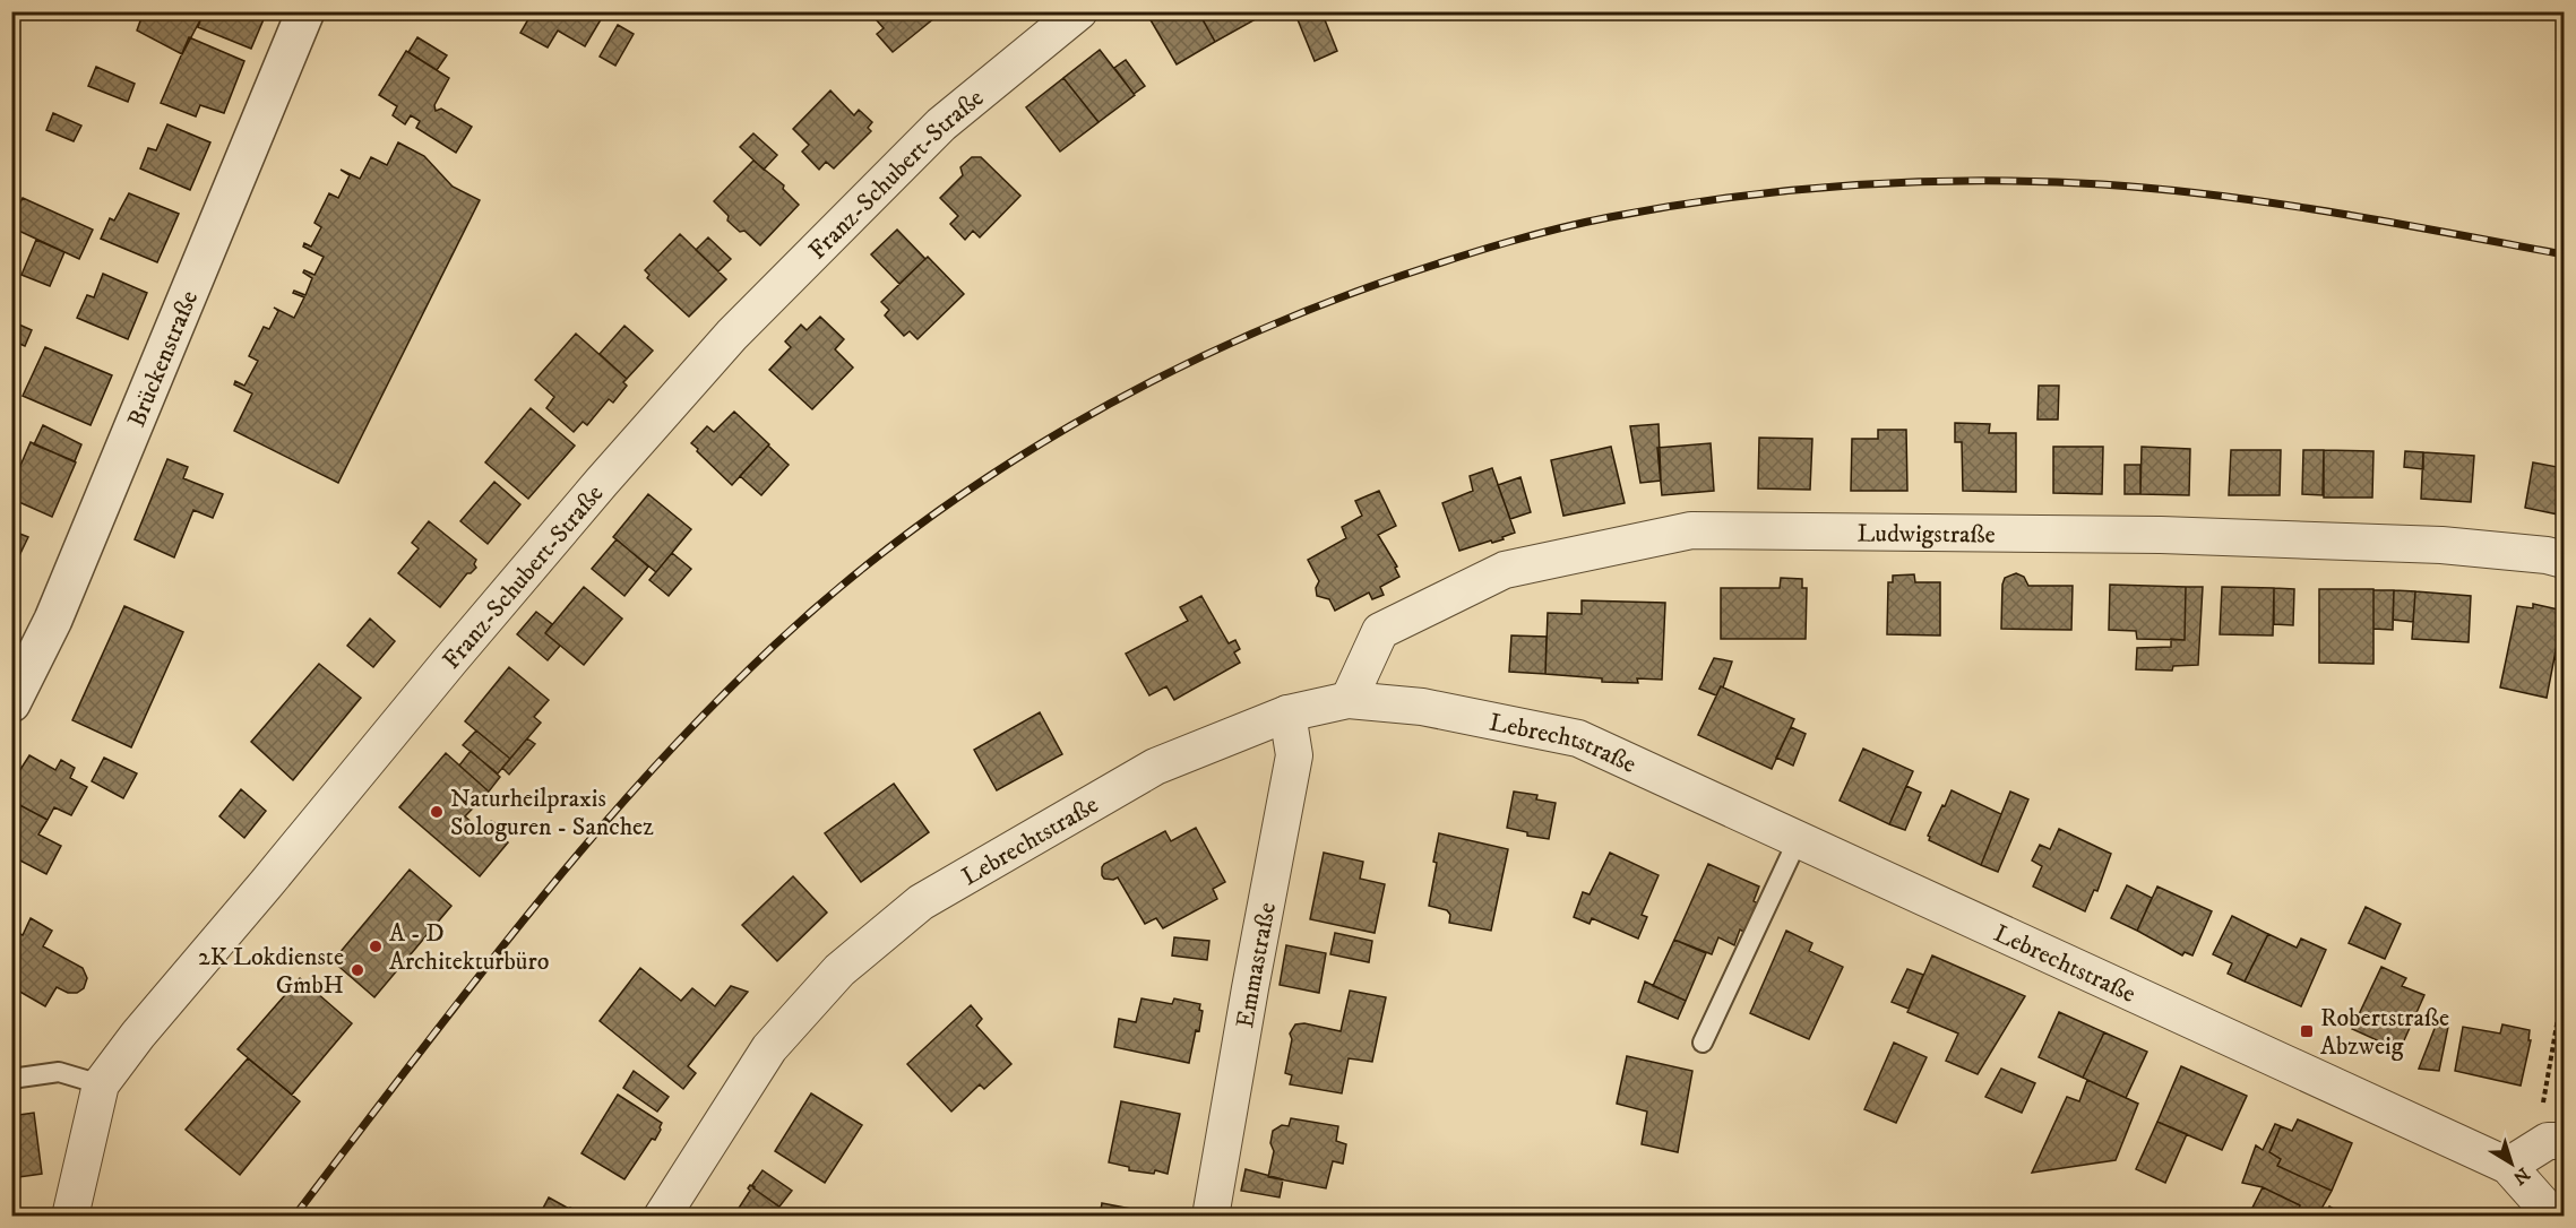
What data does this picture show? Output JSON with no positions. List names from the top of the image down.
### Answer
{
  "streets": {
    "street": [
      "Franz-Schubert-Straße",
      "Brückenstraße",
      "Ludwigstraße",
      "Lebrechtstraße",
      "Emmastraße"
    ]
  },
  "crossings": [
    ["Ludwigstraße", "Lebrechtstraße"],
    ["Lebrechtstraße", "Emmastraße"]
  ],
  "places": {
    "other": ["Naturheilpraxis Sologuren - Sanchez", "A - D Architekturbüro", "2K Lokdienste GmbH"],
    "transit": ["Robertstraße Abzweig"]
  },
  "north": "bottom right"
}
